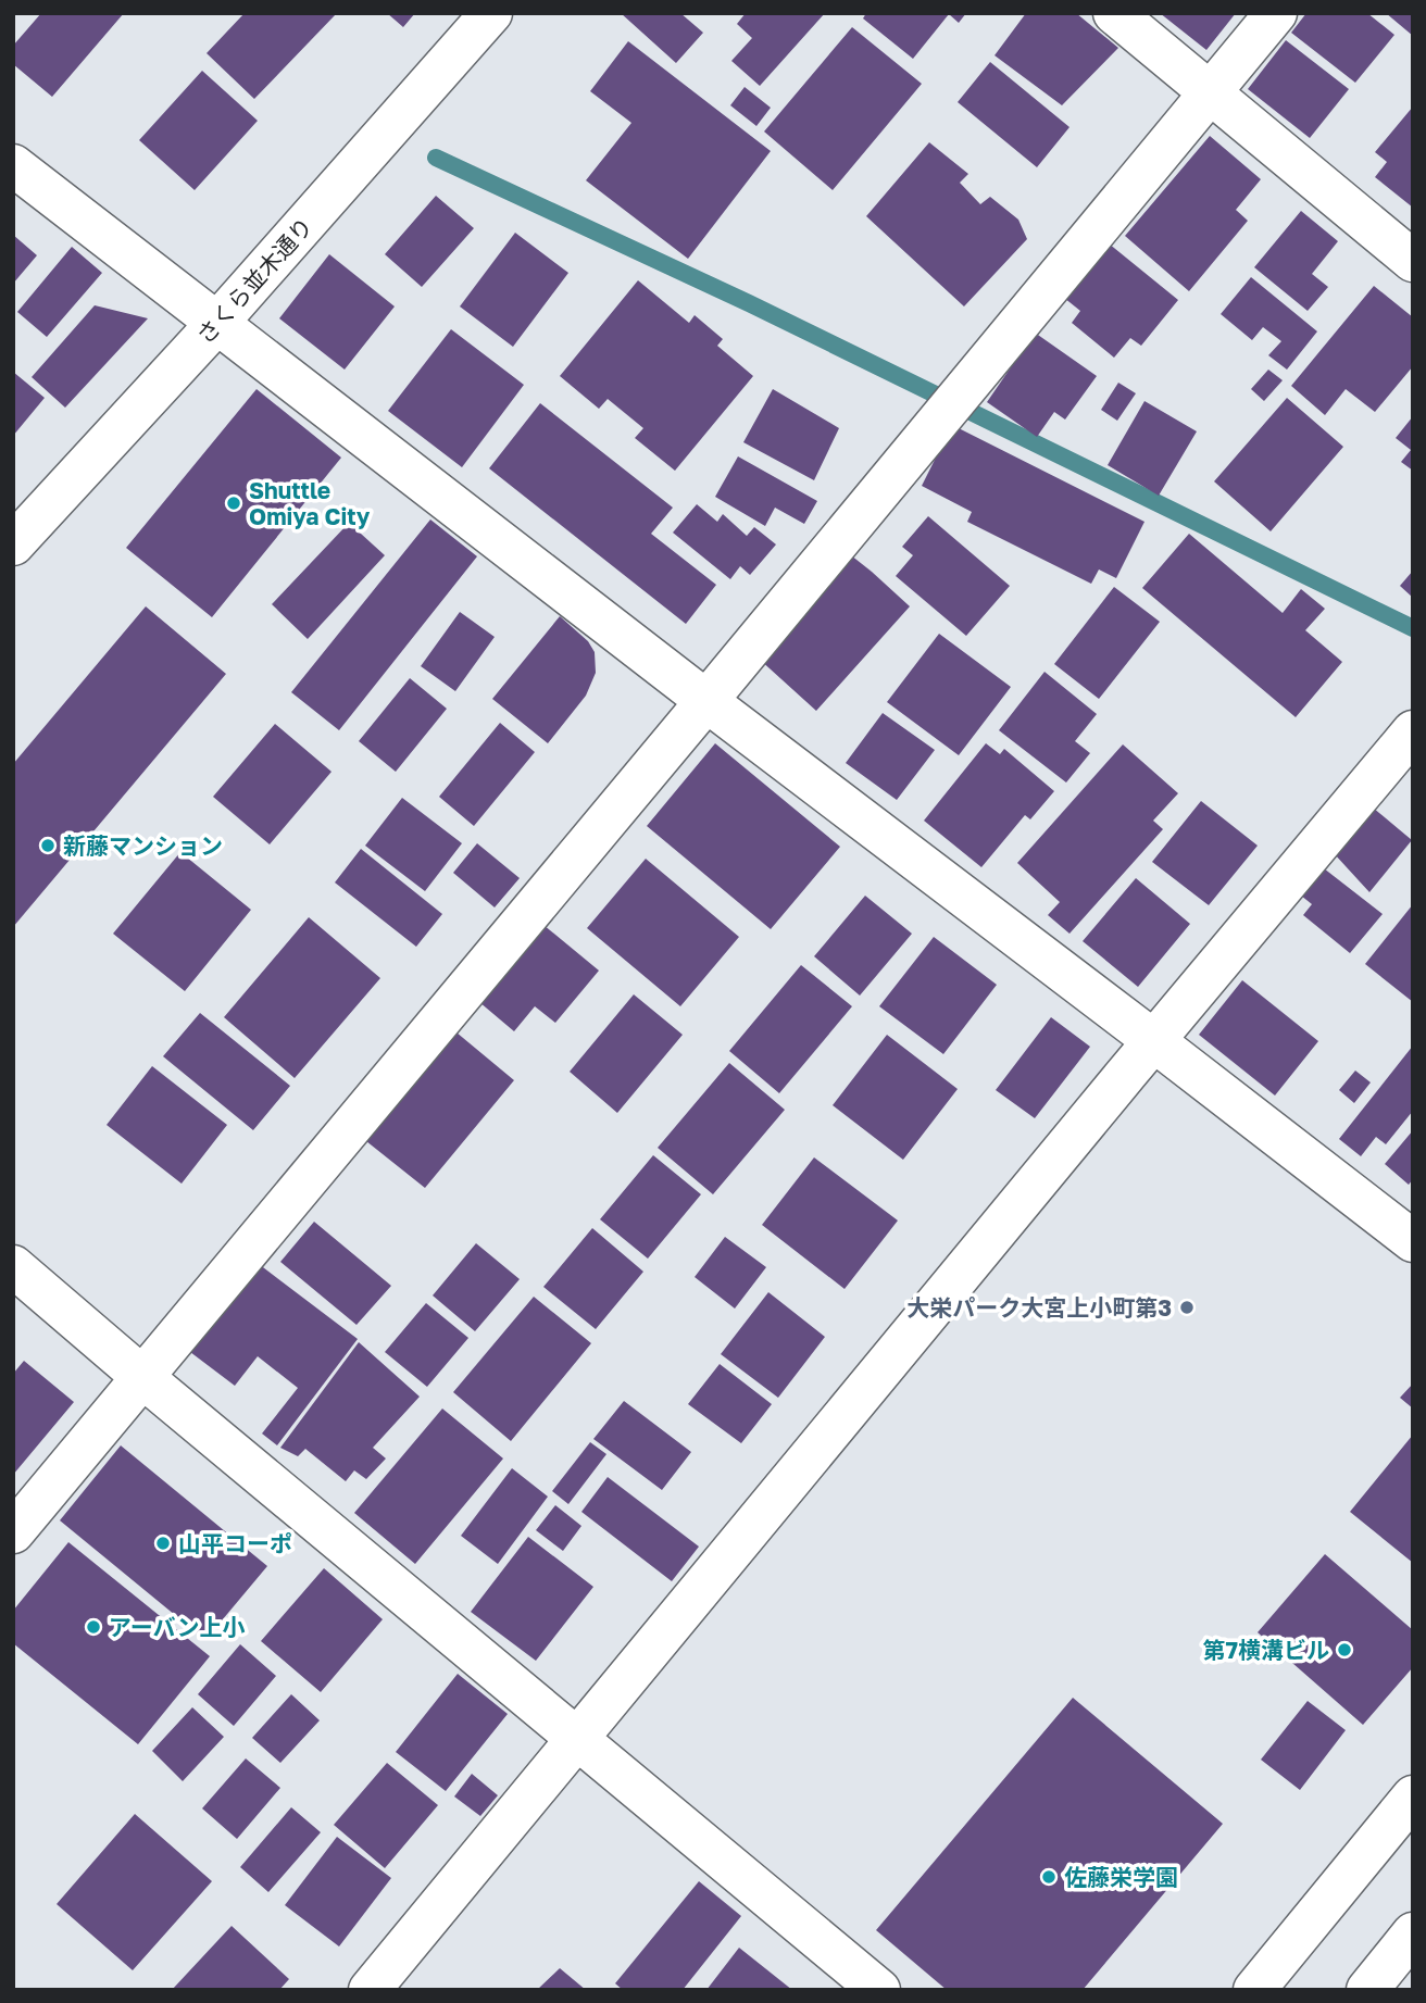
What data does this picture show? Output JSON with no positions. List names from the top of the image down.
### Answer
{
  "streets": {
    "street": ["さくら並木通り"]
  },
  "places": [
    "Shuttle Omiya City",
    "新藤マンション",
    "大栄パーク大宮上小町第3",
    "山平コーポ",
    "アーバン上小",
    "第7横溝ビル",
    "佐藤栄学園"
  ]
}
